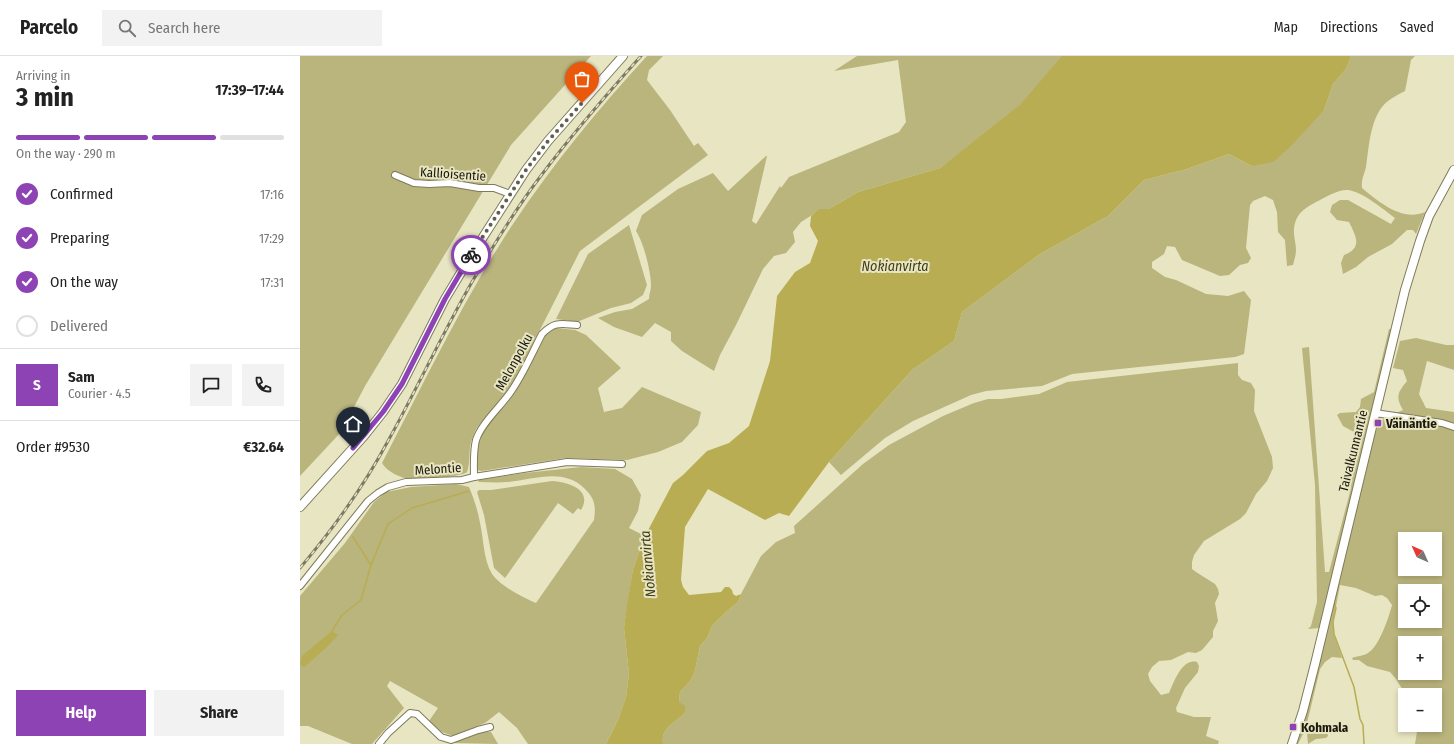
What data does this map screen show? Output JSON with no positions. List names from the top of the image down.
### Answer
{
  "streets": {
    "street": [
      "Kallioisentie",
      "Melonpolku",
      "Taivalkunnantie",
      "Melontie"
    ]
  },
  "crossings": [
    ["Melonpolku", "Melontie"]
  ],
  "water": ["Nokianvirta"],
  "places": {
    "transit": ["Väinäntie", "Kohmala"]
  },
  "north": "top left",
  "page": {
    "header": "Parcelo",
    "search": "Search here",
    "nav": ["Map", "Directions", "Saved"],
    "heading": ["3 min", "Arriving in", "17:39–17:44"],
    "panel": [
      "Sam",
      "Courier · 4.5",
      "Order #9530",
      "€32.64"
    ],
    "bar": "On the way · 290 m",
    "list": [
      ["Confirmed", "17:16"],
      ["Preparing", "17:29"],
      ["On the way", "17:31"],
      "Delivered"
    ],
    "round": "S",
    "map_buttons": ["+", "−"],
    "buttons": ["Help", "Share"]
  }
}
